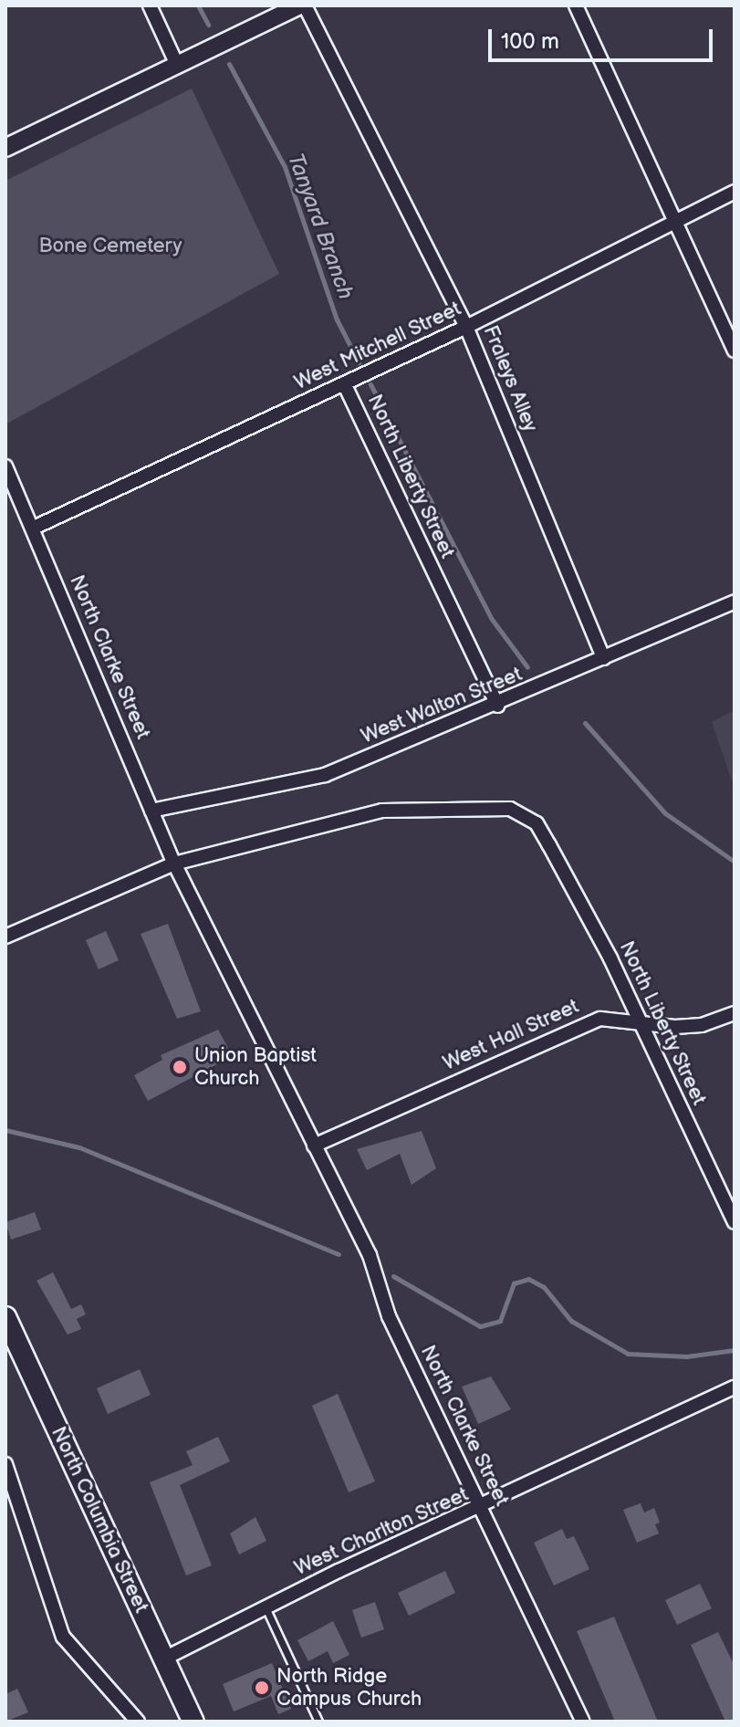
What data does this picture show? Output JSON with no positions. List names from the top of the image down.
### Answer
{
  "streets": {
    "main road": ["North Columbia Street"],
    "street": [
      "West Mitchell Street",
      "Fraleys Alley",
      "North Liberty Street",
      "North Clarke Street",
      "West Walton Street",
      "West Hall Street",
      "West Charlton Street"
    ]
  },
  "crossings": [
    ["West Mitchell Street", "Fraleys Alley"],
    ["West Mitchell Street", "North Liberty Street"],
    ["West Mitchell Street", "North Clarke Street"],
    ["Fraleys Alley", "West Walton Street"],
    ["North Liberty Street", "North Clarke Street"],
    ["North Liberty Street", "West Walton Street"],
    ["North Liberty Street", "West Hall Street"],
    ["North Clarke Street", "West Walton Street"],
    ["North Clarke Street", "West Hall Street"],
    ["North Clarke Street", "West Charlton Street"],
    ["North Columbia Street", "West Charlton Street"]
  ],
  "water": ["Tanyard Branch"],
  "parks": ["Bone Cemetery"],
  "places": ["Union Baptist Church", "North Ridge Campus Church"],
  "scale_bar": "100 m"
}
